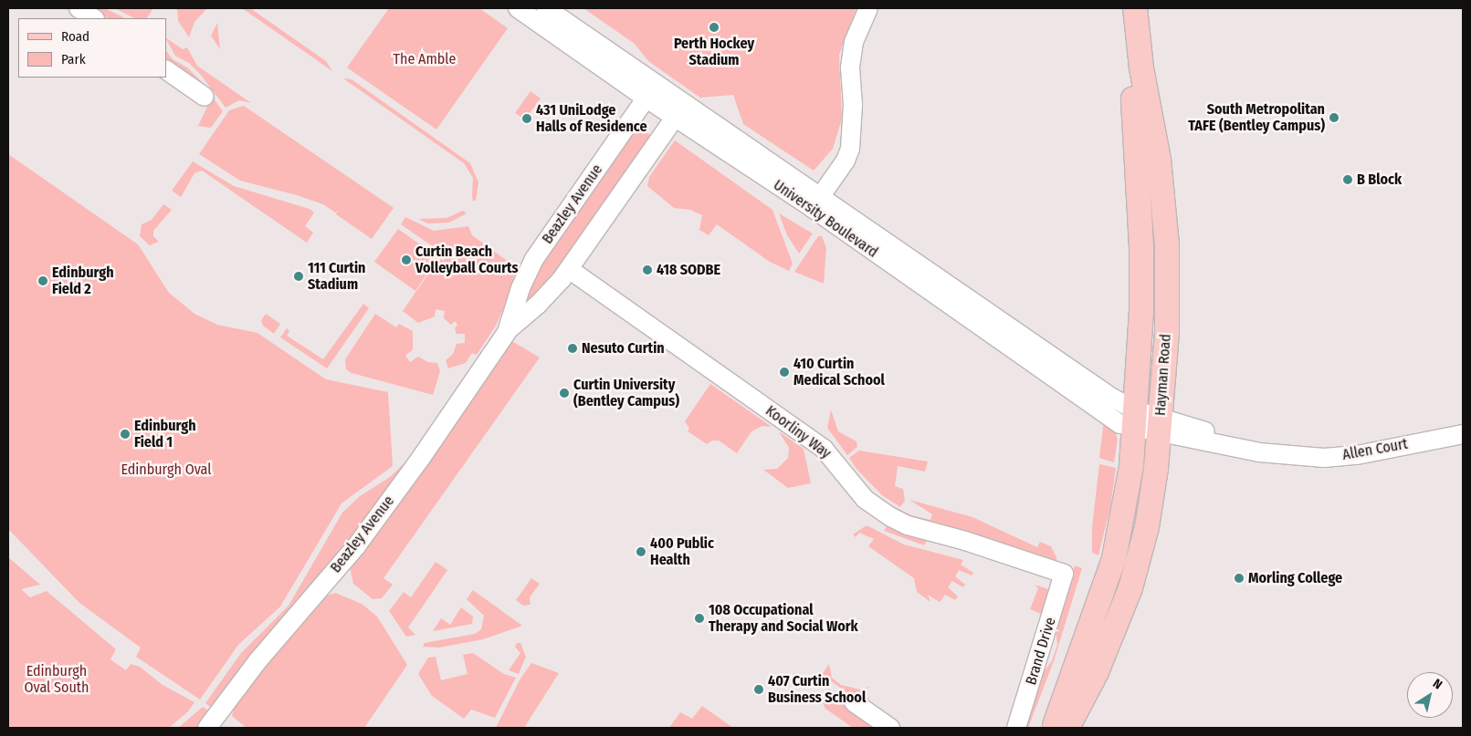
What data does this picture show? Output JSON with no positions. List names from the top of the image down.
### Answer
{
  "streets": {
    "main road": ["Hayman Road"],
    "street": [
      "Beazley Avenue",
      "University Boulevard",
      "Koorliny Way",
      "Allen Court",
      "Brand Drive"
    ]
  },
  "crossings": [
    ["Beazley Avenue", "University Boulevard"],
    ["Beazley Avenue", "Koorliny Way"],
    ["University Boulevard", "Hayman Road"],
    ["University Boulevard", "Allen Court"],
    ["Hayman Road", "Allen Court"],
    ["Koorliny Way", "Brand Drive"]
  ],
  "parks": ["The Amble", "Edinburgh Oval", "Edinburgh Oval South"],
  "places": [
    "Perth Hockey Stadium",
    "South Metropolitan TAFE (Bentley Campus)",
    "431 UniLodge Halls of Residence",
    "B Block",
    "Curtin Beach Volleyball Courts",
    "418 SODBE",
    "111 Curtin Stadium",
    "Edinburgh Field 2",
    "Nesuto Curtin",
    "410 Curtin Medical School",
    "Curtin University (Bentley Campus)",
    "Edinburgh Field 1",
    "400 Public Health",
    "Morling College",
    "108 Occupational Therapy and Social Work",
    "407 Curtin Business School"
  ],
  "legend": ["Road", "Park"],
  "north": "top right"
}
